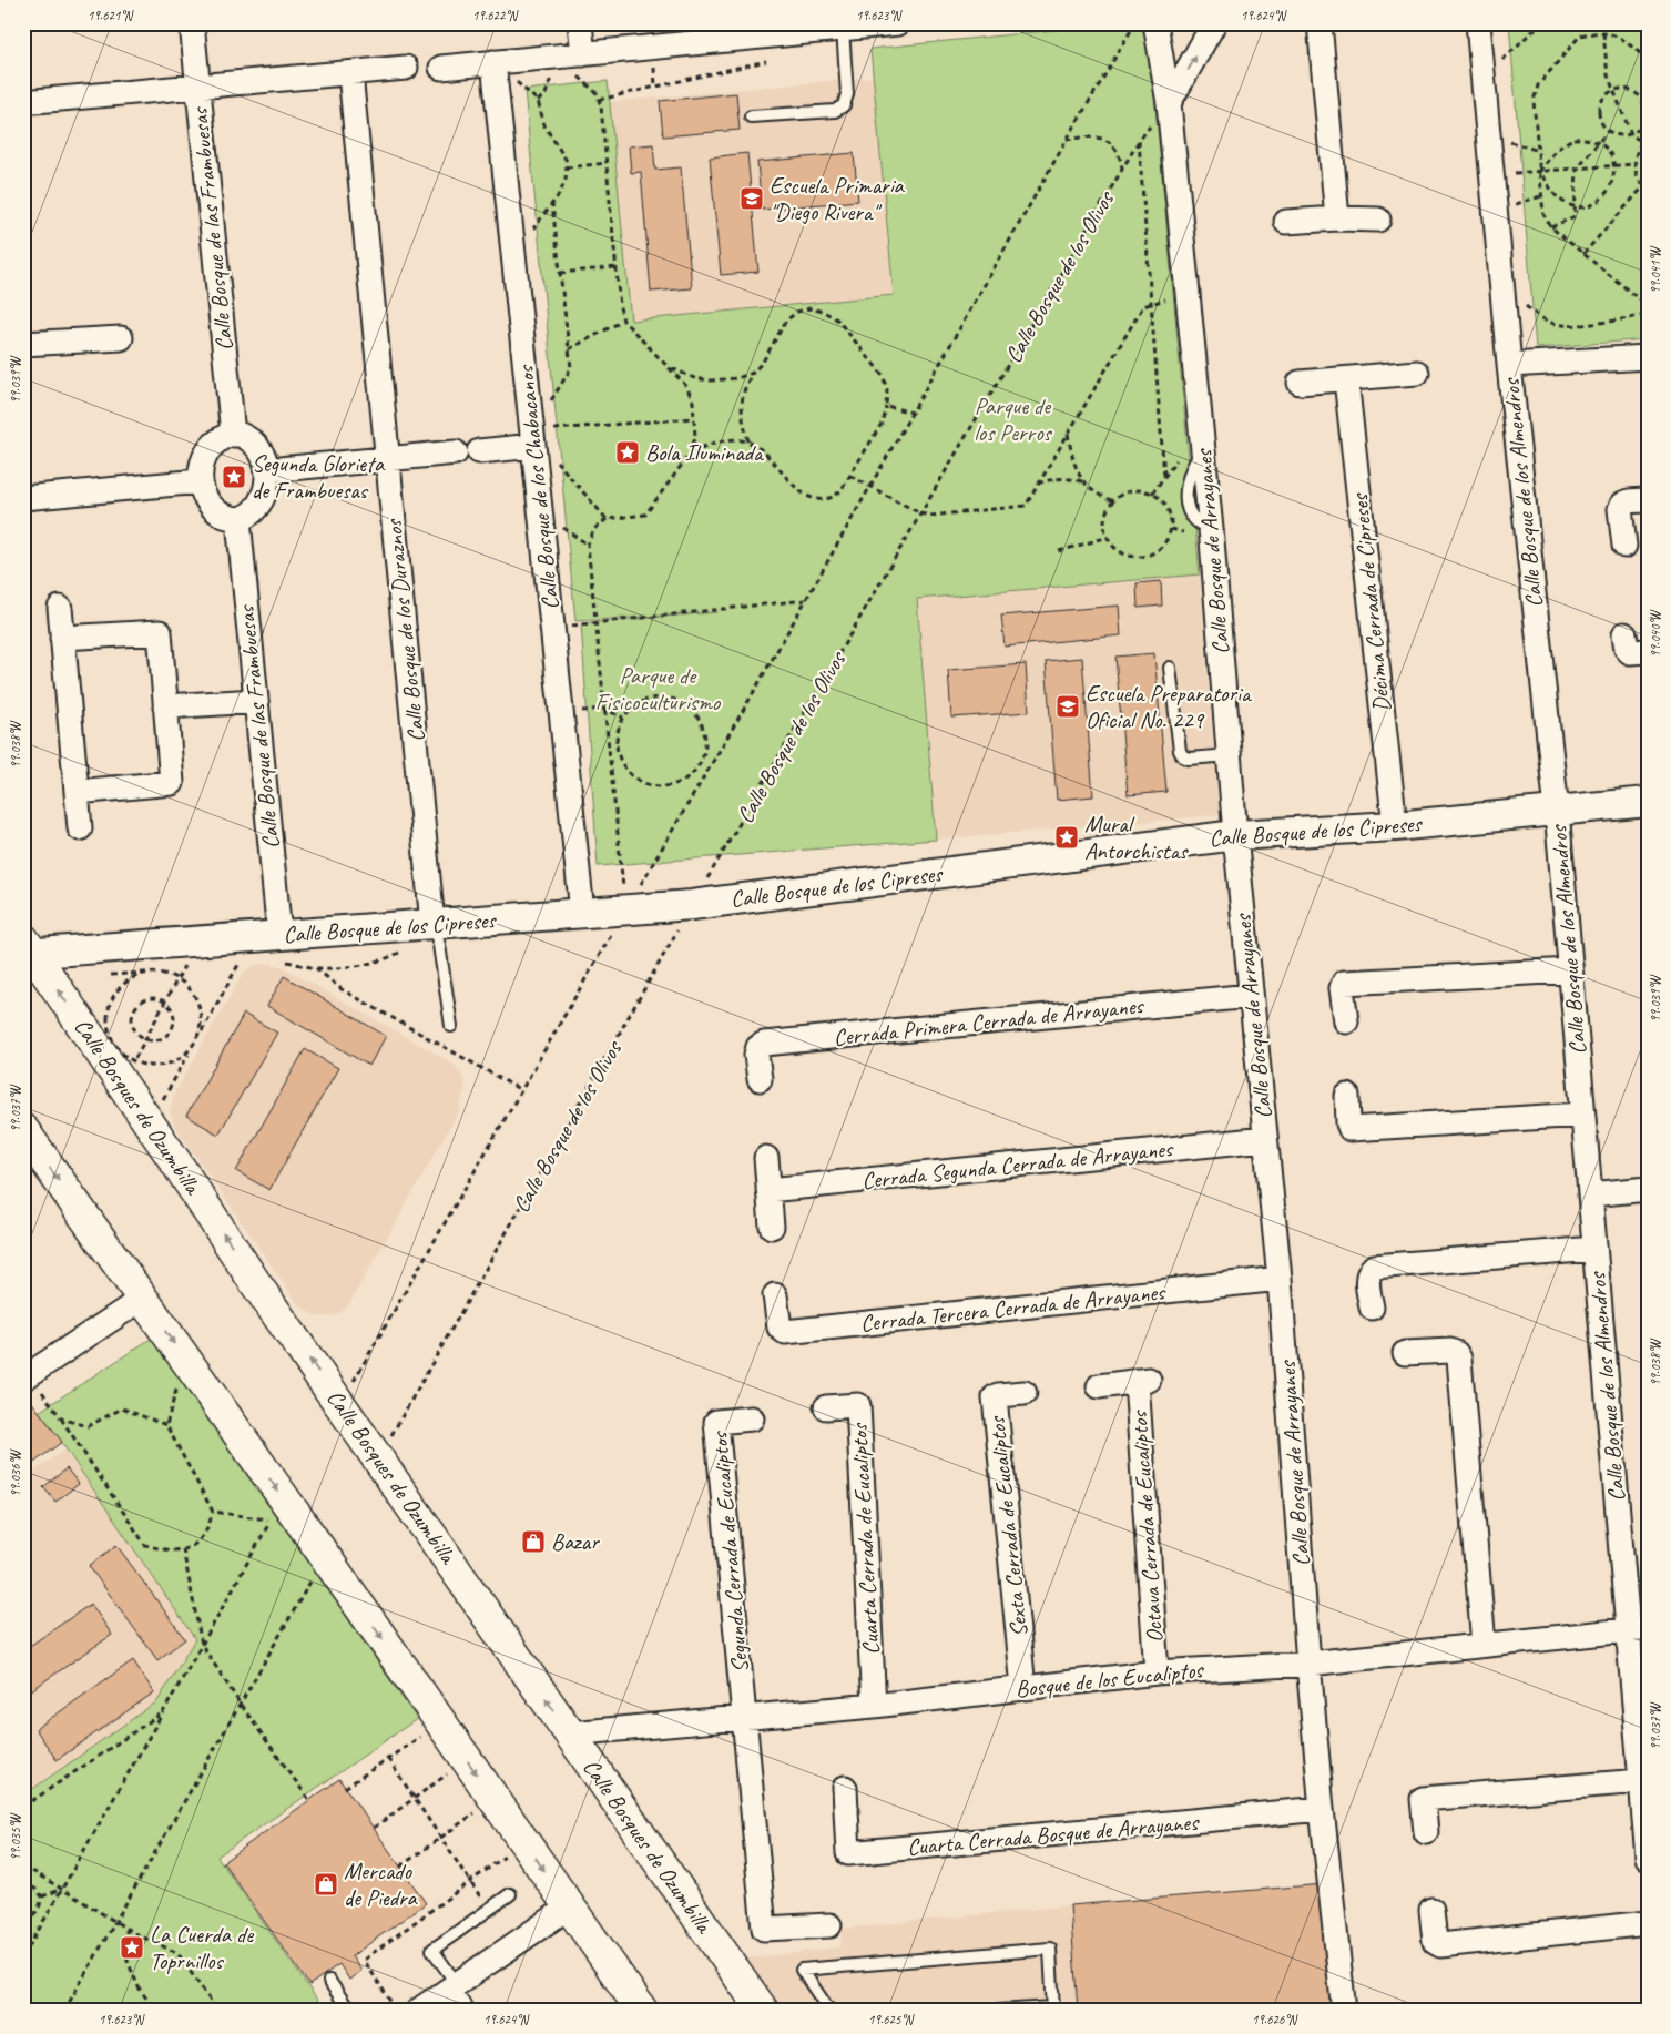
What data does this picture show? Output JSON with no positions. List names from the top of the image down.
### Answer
{
  "streets": {
    "main road": ["Calle Bosques de Ozumbilla"],
    "street": [
      "Calle Bosque de las Frambuesas",
      "Calle Bosque de los Chabacanos",
      "Calle Bosque de los Almendros",
      "Calle Bosque de Arrayanes",
      "Décima Cerrada de Cipreses",
      "Calle Bosque de los Duraznos",
      "Calle Bosque de los Cipreses",
      "Cerrada Primera Cerrada de Arrayanes",
      "Cerrada Segunda Cerrada de Arrayanes",
      "Cerrada Tercera Cerrada de Arrayanes",
      "Sexta Cerrada de Eucaliptos",
      "Octava Cerrada de Eucaliptos",
      "Cuarta Cerrada de Eucaliptos",
      "Segunda Cerrada de Eucaliptos",
      "Bosque de los Eucaliptos",
      "Cuarta Cerrada Bosque de Arrayanes"
    ],
    "path": ["Calle Bosque de los Olivos"]
  },
  "crossings": [
    ["Calle Bosque de las Frambuesas", "Calle Bosque de los Cipreses"],
    ["Calle Bosque de los Olivos", "Calle Bosque de Arrayanes"],
    ["Calle Bosque de los Olivos", "Calle Bosque de los Cipreses"],
    ["Calle Bosque de los Olivos", "Calle Bosques de Ozumbilla"],
    ["Calle Bosque de los Chabacanos", "Calle Bosque de los Cipreses"],
    ["Calle Bosque de los Almendros", "Calle Bosque de los Cipreses"],
    ["Calle Bosque de los Almendros", "Bosque de los Eucaliptos"],
    ["Calle Bosque de Arrayanes", "Calle Bosque de los Cipreses"],
    ["Calle Bosque de Arrayanes", "Cerrada Primera Cerrada de Arrayanes"],
    ["Calle Bosque de Arrayanes", "Cerrada Segunda Cerrada de Arrayanes"],
    ["Calle Bosque de Arrayanes", "Cerrada Tercera Cerrada de Arrayanes"],
    ["Calle Bosque de Arrayanes", "Bosque de los Eucaliptos"],
    ["Calle Bosque de Arrayanes", "Cuarta Cerrada Bosque de Arrayanes"],
    ["Décima Cerrada de Cipreses", "Calle Bosque de los Cipreses"],
    ["Calle Bosque de los Duraznos", "Calle Bosque de los Cipreses"],
    ["Calle Bosque de los Cipreses", "Calle Bosques de Ozumbilla"],
    ["Calle Bosques de Ozumbilla", "Bosque de los Eucaliptos"],
    ["Sexta Cerrada de Eucaliptos", "Bosque de los Eucaliptos"],
    ["Octava Cerrada de Eucaliptos", "Bosque de los Eucaliptos"],
    ["Cuarta Cerrada de Eucaliptos", "Bosque de los Eucaliptos"],
    ["Segunda Cerrada de Eucaliptos", "Bosque de los Eucaliptos"]
  ],
  "parks": ["Parque de los Perros", "Parque de Fisicoculturismo"],
  "places": {
    "school or university": ["Escuela Primaria \"Diego Rivera\"", "Escuela Preparatoria Oficial No. 229"],
    "place": [
      "Bola Iluminada",
      "Segunda Glorieta de Frambuesas",
      "Mural Antorchistas",
      "La Cuerda de Toprnillos"
    ],
    "shop": ["Bazar", "Mercado de Piedra"]
  },
  "coordinates": [
    "19.621°N",
    "19.622°N",
    "19.623°N",
    "19.624°N",
    "99.041°W",
    "99.039°W",
    "99.040°W",
    "99.038°W",
    "99.037°W",
    "99.036°W",
    "99.035°W",
    "19.625°N",
    "19.626°N"
  ]
}
